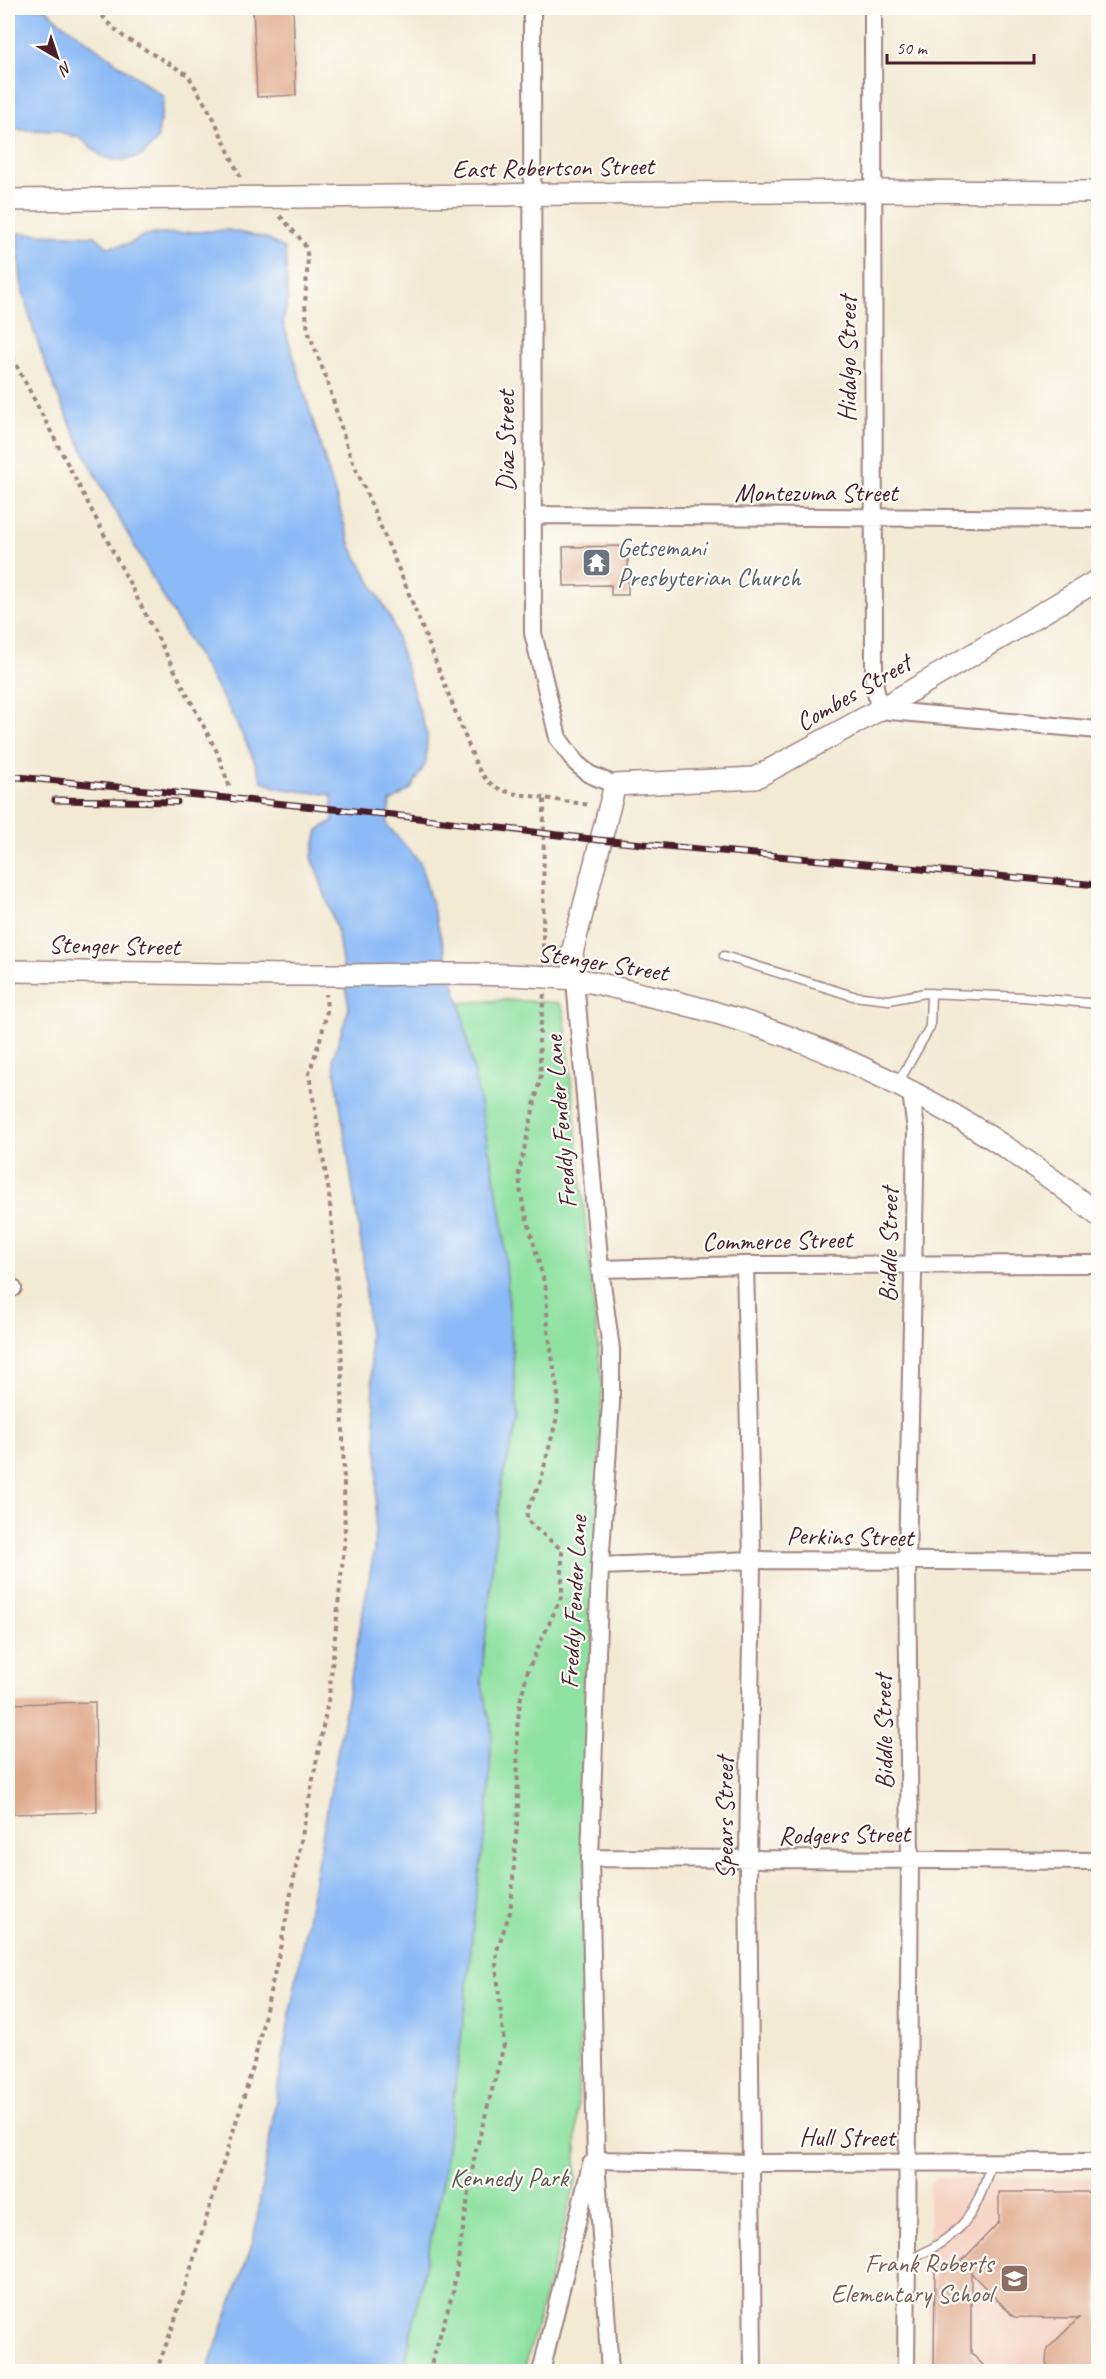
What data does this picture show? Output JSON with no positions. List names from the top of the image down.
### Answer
{
  "streets": {
    "street": [
      "East Robertson Street",
      "Hidalgo Street",
      "Diaz Street",
      "Montezuma Street",
      "Combes Street",
      "Stenger Street",
      "Freddy Fender Lane",
      "Commerce Street",
      "Biddle Street",
      "Perkins Street",
      "Spears Street",
      "Rodgers Street",
      "Hull Street"
    ]
  },
  "crossings": [
    ["East Robertson Street", "Hidalgo Street"],
    ["East Robertson Street", "Diaz Street"],
    ["Hidalgo Street", "Montezuma Street"],
    ["Hidalgo Street", "Combes Street"],
    ["Diaz Street", "Montezuma Street"],
    ["Diaz Street", "Combes Street"],
    ["Stenger Street", "Freddy Fender Lane"],
    ["Stenger Street", "Biddle Street"],
    ["Freddy Fender Lane", "Commerce Street"],
    ["Freddy Fender Lane", "Perkins Street"],
    ["Freddy Fender Lane", "Rodgers Street"],
    ["Freddy Fender Lane", "Hull Street"],
    ["Commerce Street", "Biddle Street"],
    ["Commerce Street", "Spears Street"],
    ["Biddle Street", "Perkins Street"],
    ["Biddle Street", "Rodgers Street"],
    ["Biddle Street", "Hull Street"],
    ["Perkins Street", "Spears Street"],
    ["Spears Street", "Rodgers Street"],
    ["Spears Street", "Hull Street"]
  ],
  "parks": ["Kennedy Park"],
  "places": {
    "temple": ["Getsemani Presbyterian Church"],
    "school or university": ["Frank Roberts Elementary School"]
  },
  "scale_bar": "50 m",
  "north": "bottom right"
}
